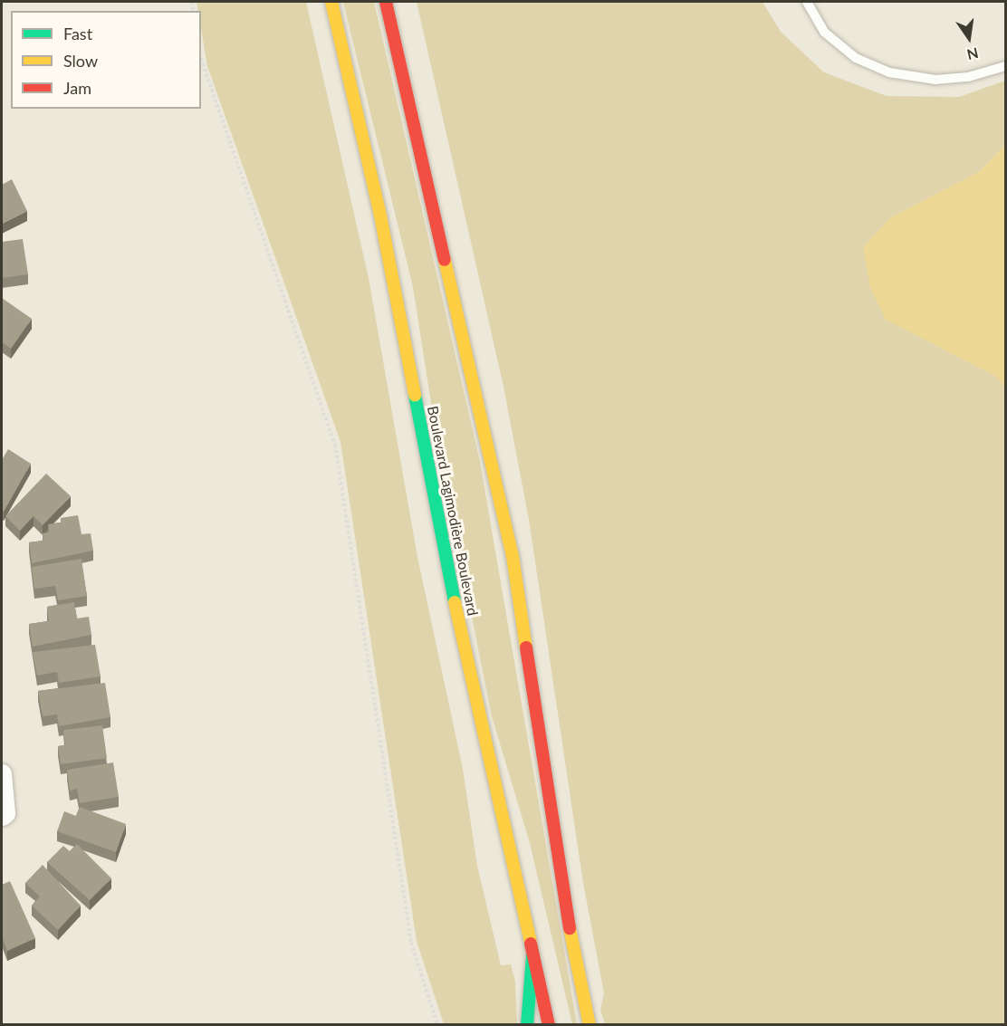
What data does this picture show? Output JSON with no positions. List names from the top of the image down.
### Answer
{
  "streets": {
    "main road": ["Boulevard Lagimodière Boulevard"]
  },
  "legend": ["Fast", "Slow", "Jam"],
  "north": "bottom"
}
